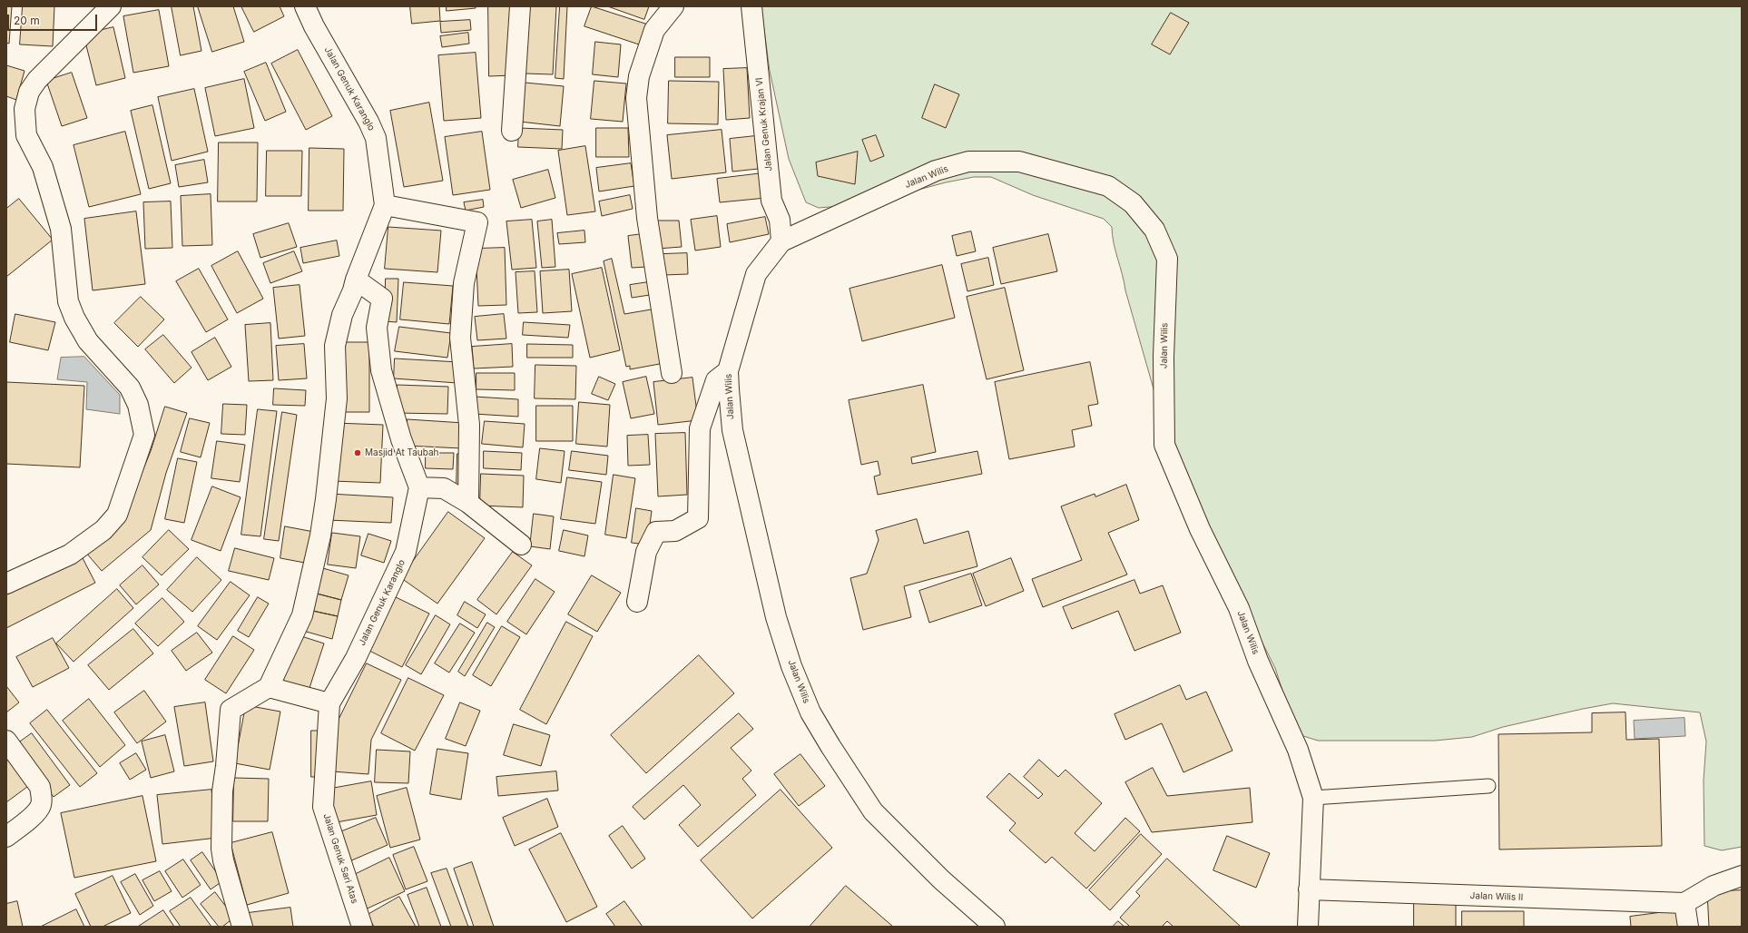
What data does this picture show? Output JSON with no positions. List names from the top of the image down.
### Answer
{
  "streets": {
    "street": [
      "Jalan Genuk Karanglo",
      "Jalan Genuk Krajan VI",
      "Jalan Wilis",
      "Jalan Genuk Sari Atas",
      "Jalan Wilis II"
    ]
  },
  "crossings": [
    ["Jalan Genuk Karanglo", "Jalan Genuk Sari Atas"],
    ["Jalan Genuk Krajan VI", "Jalan Wilis"],
    ["Jalan Wilis", "Jalan Wilis II"]
  ],
  "places": ["Masjid At Taubah"],
  "scale_bar": "20 m"
}
